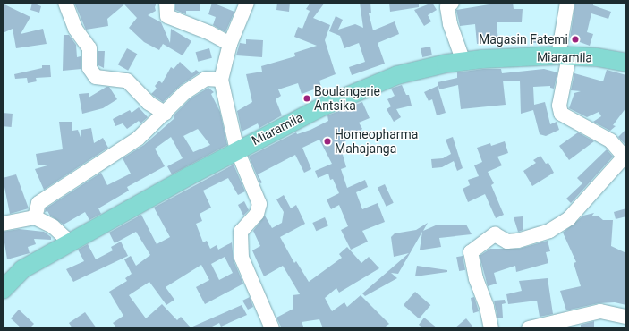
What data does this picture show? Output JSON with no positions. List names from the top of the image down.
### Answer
{
  "streets": {
    "main road": ["Miaramila"]
  },
  "places": ["Magasin Fatemi", "Boulangerie Antsika", "Homeopharma Mahajanga"]
}
